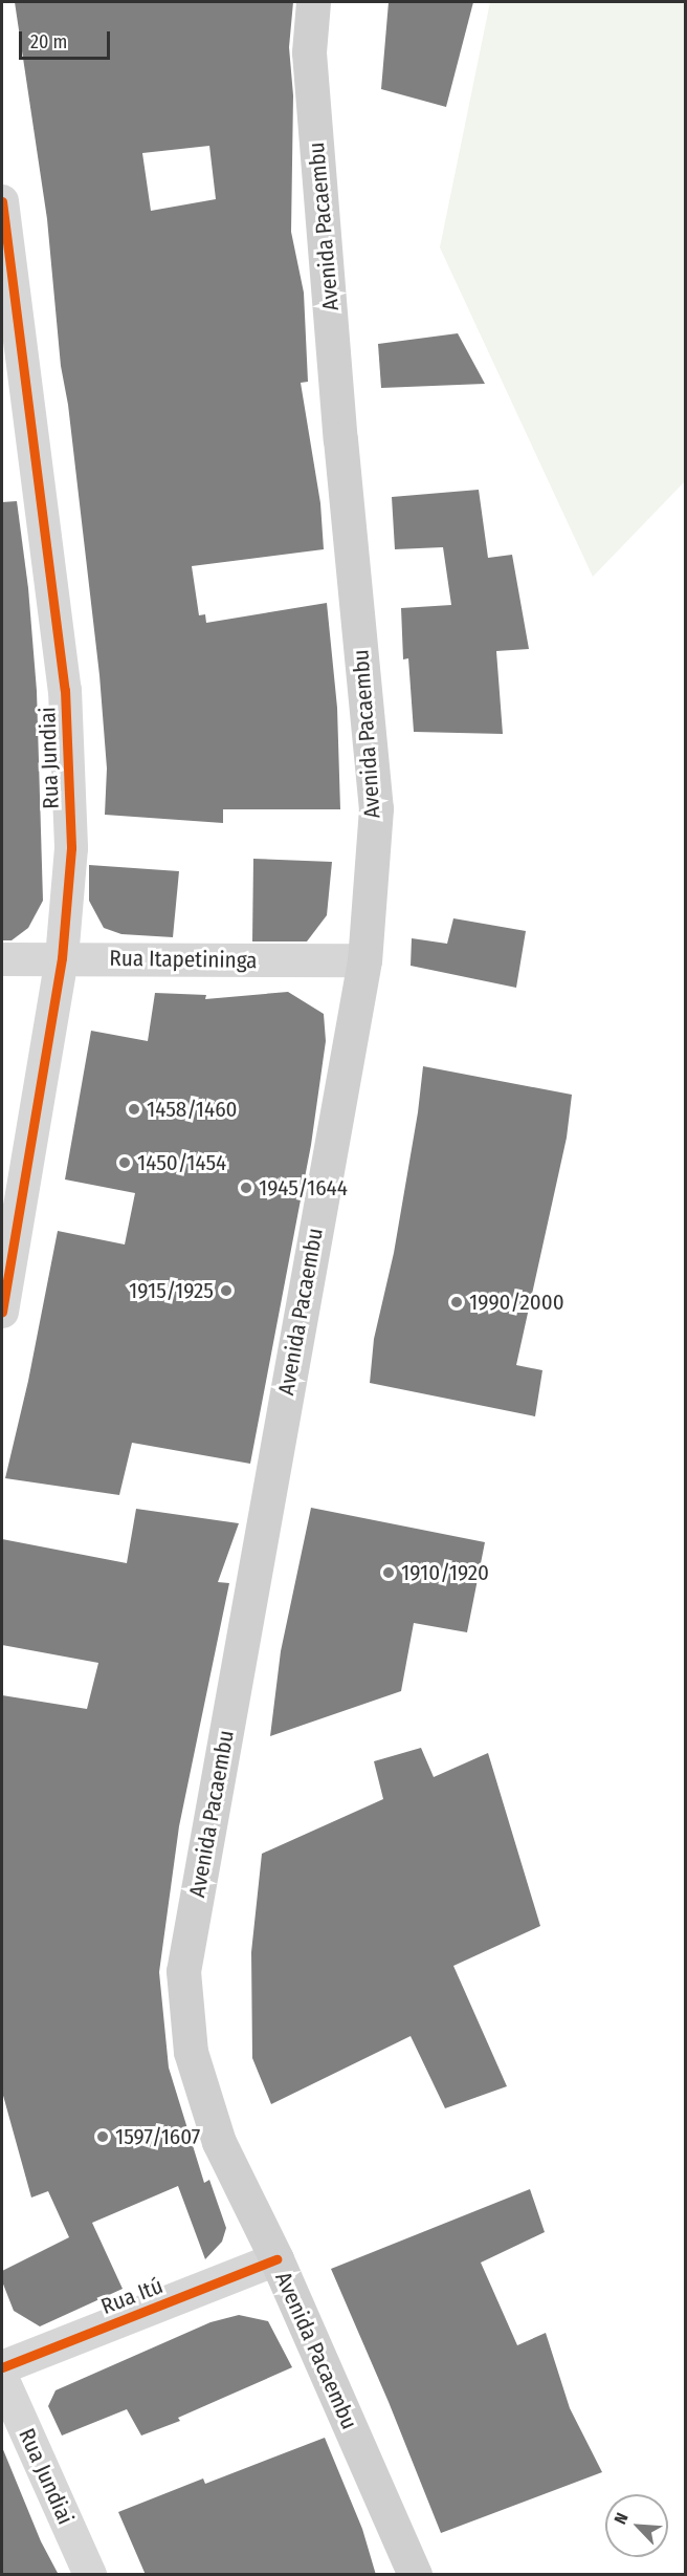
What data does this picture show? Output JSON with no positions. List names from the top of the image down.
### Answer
{
  "streets": {
    "main road": ["Avenida Pacaembu"],
    "street": ["Rua Jundiai", "Rua Itapetininga", "Rua Itú"]
  },
  "crossings": [
    ["Avenida Pacaembu", "Rua Itapetininga"],
    ["Avenida Pacaembu", "Rua Itú"],
    ["Rua Jundiai", "Rua Itapetininga"]
  ],
  "places": [
    "1458/1460",
    "1450/1454",
    "1945/1644",
    "1915/1925",
    "1990/2000",
    "1910/1920",
    "1597/1607"
  ],
  "scale_bar": "20 m",
  "north": "top left"
}
